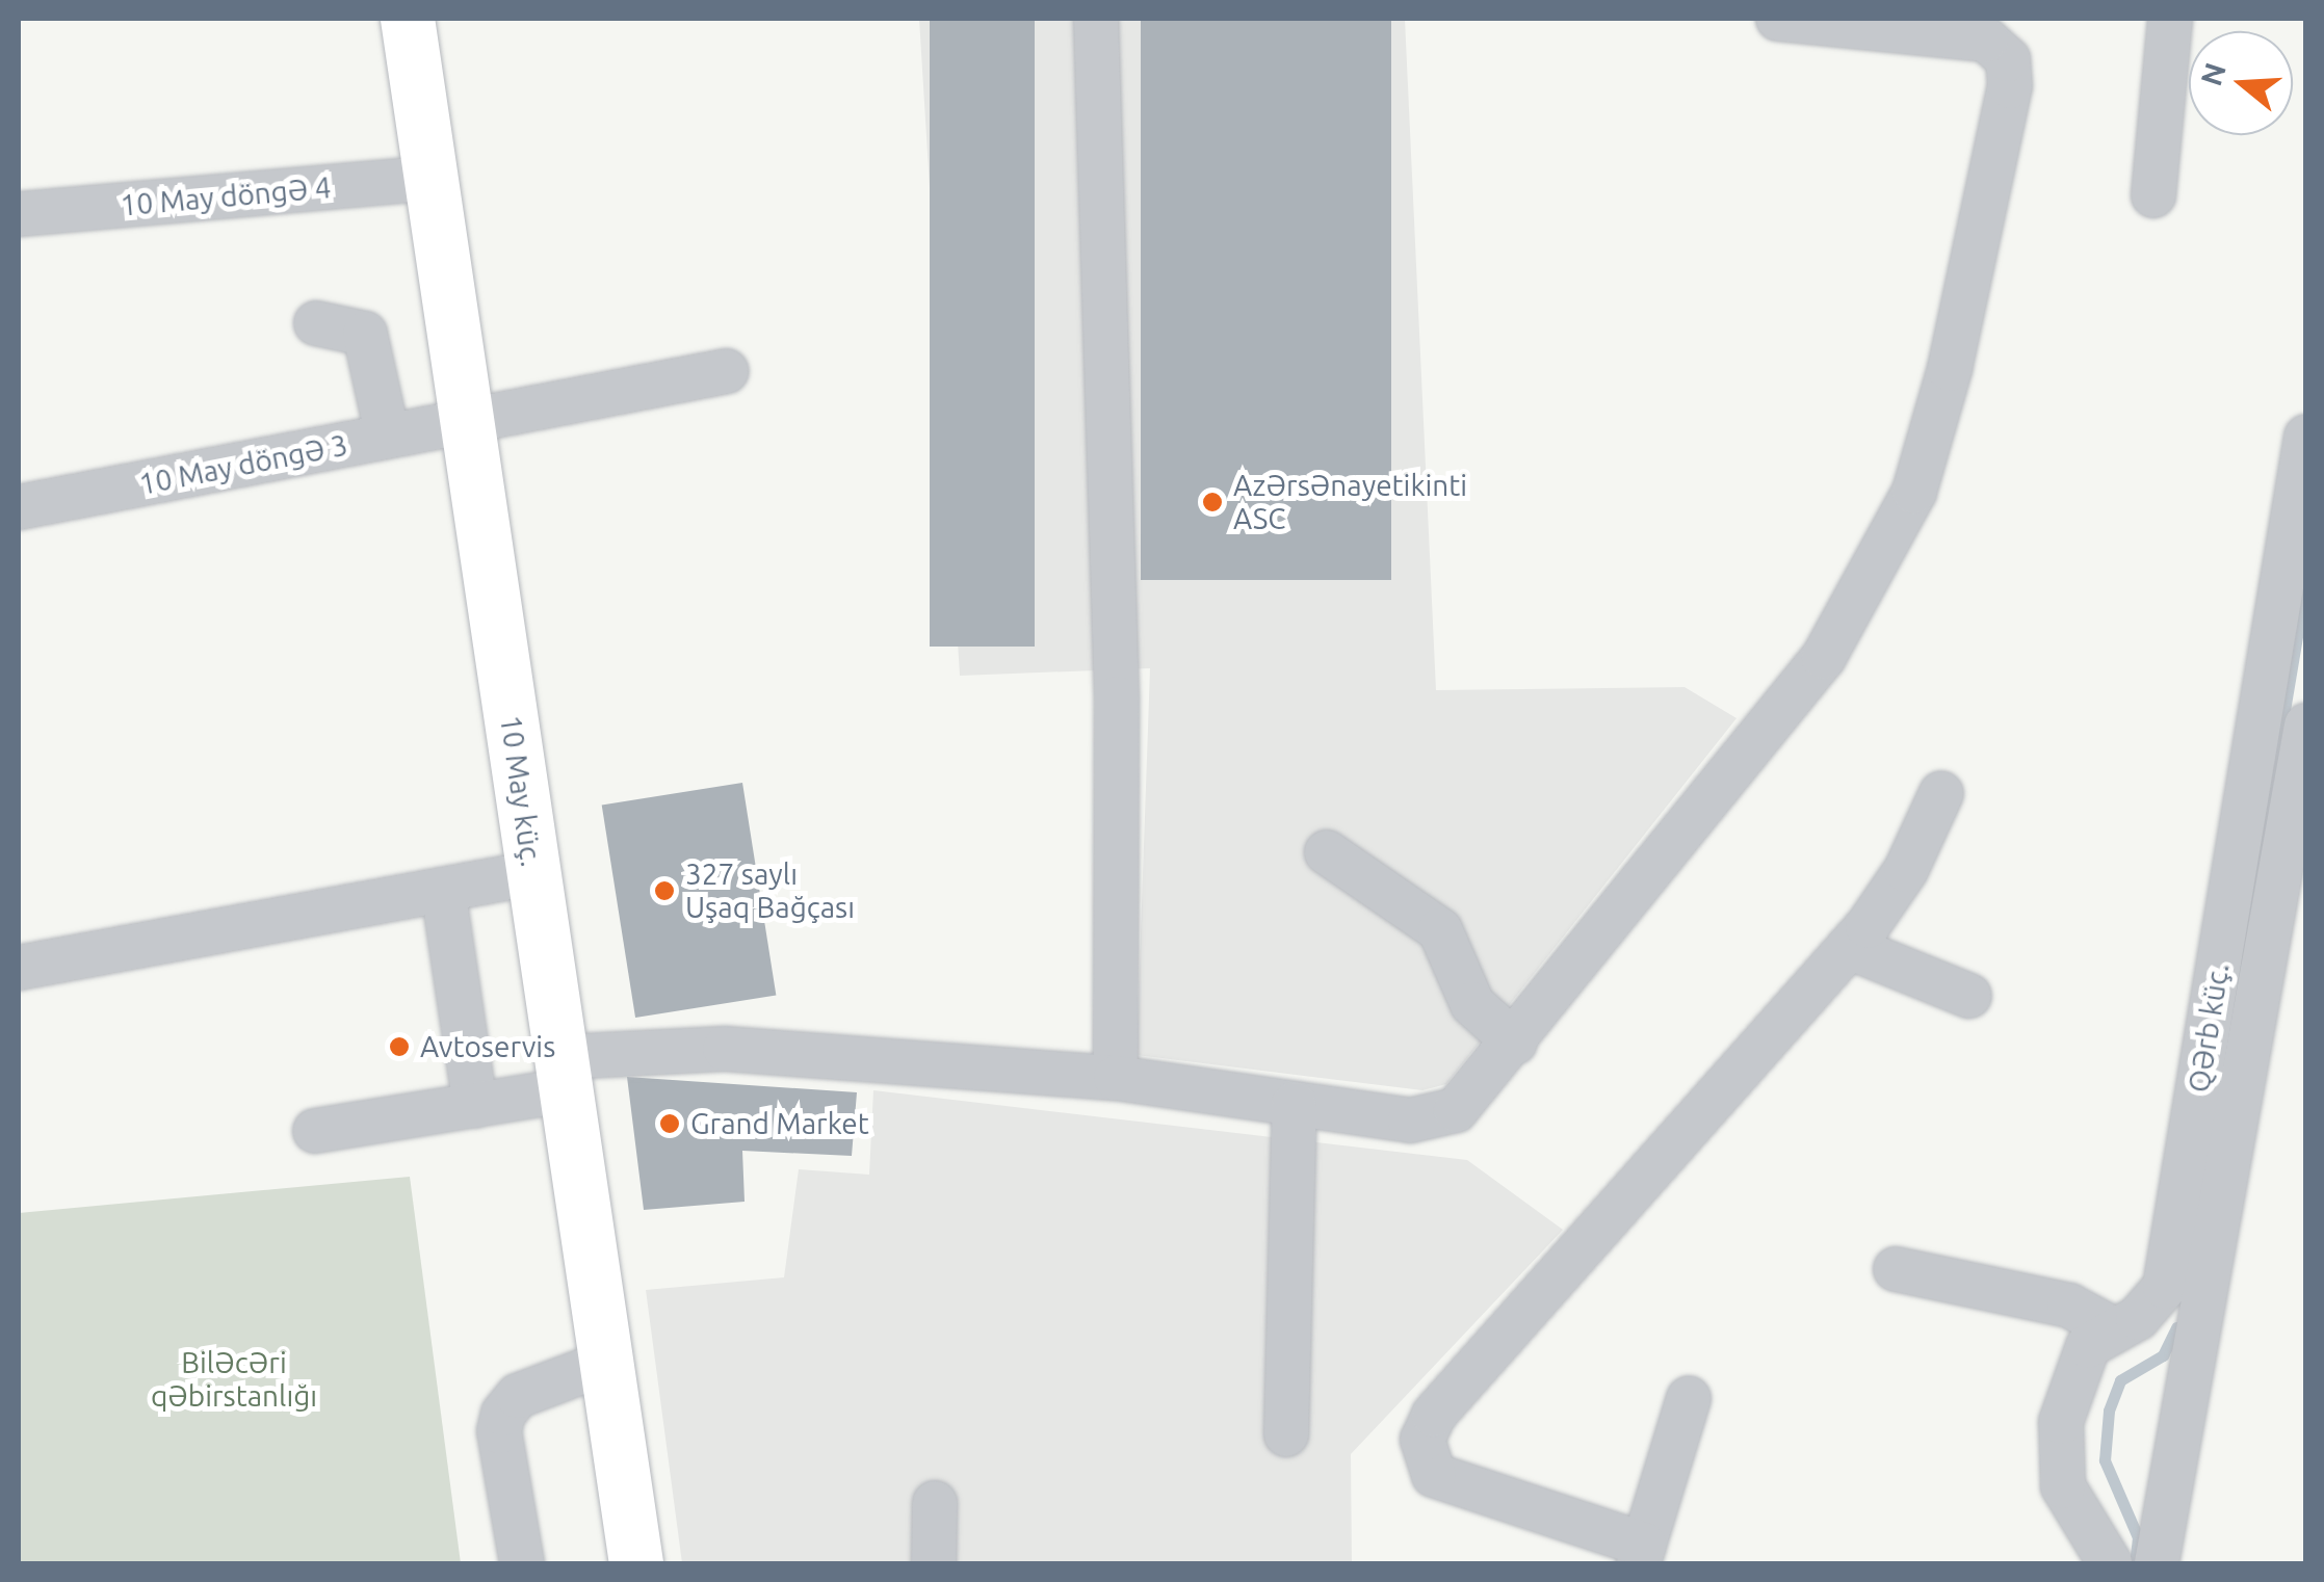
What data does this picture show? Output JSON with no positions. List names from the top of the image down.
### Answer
{
  "streets": {
    "main road": ["10 May küç."],
    "street": ["10 May döngə 4", "10 May döngə 3", "Qərb küç."]
  },
  "crossings": [
    ["10 May döngə 4", "10 May küç."],
    ["10 May döngə 3", "10 May küç."]
  ],
  "parks": ["Biləcəri qəbirstanlığı"],
  "places": [
    "Azərsənayetikinti ASC",
    "327 saylı Uşaq Bağçası",
    "Avtoservis",
    "Grand Market"
  ],
  "north": "left"
}
